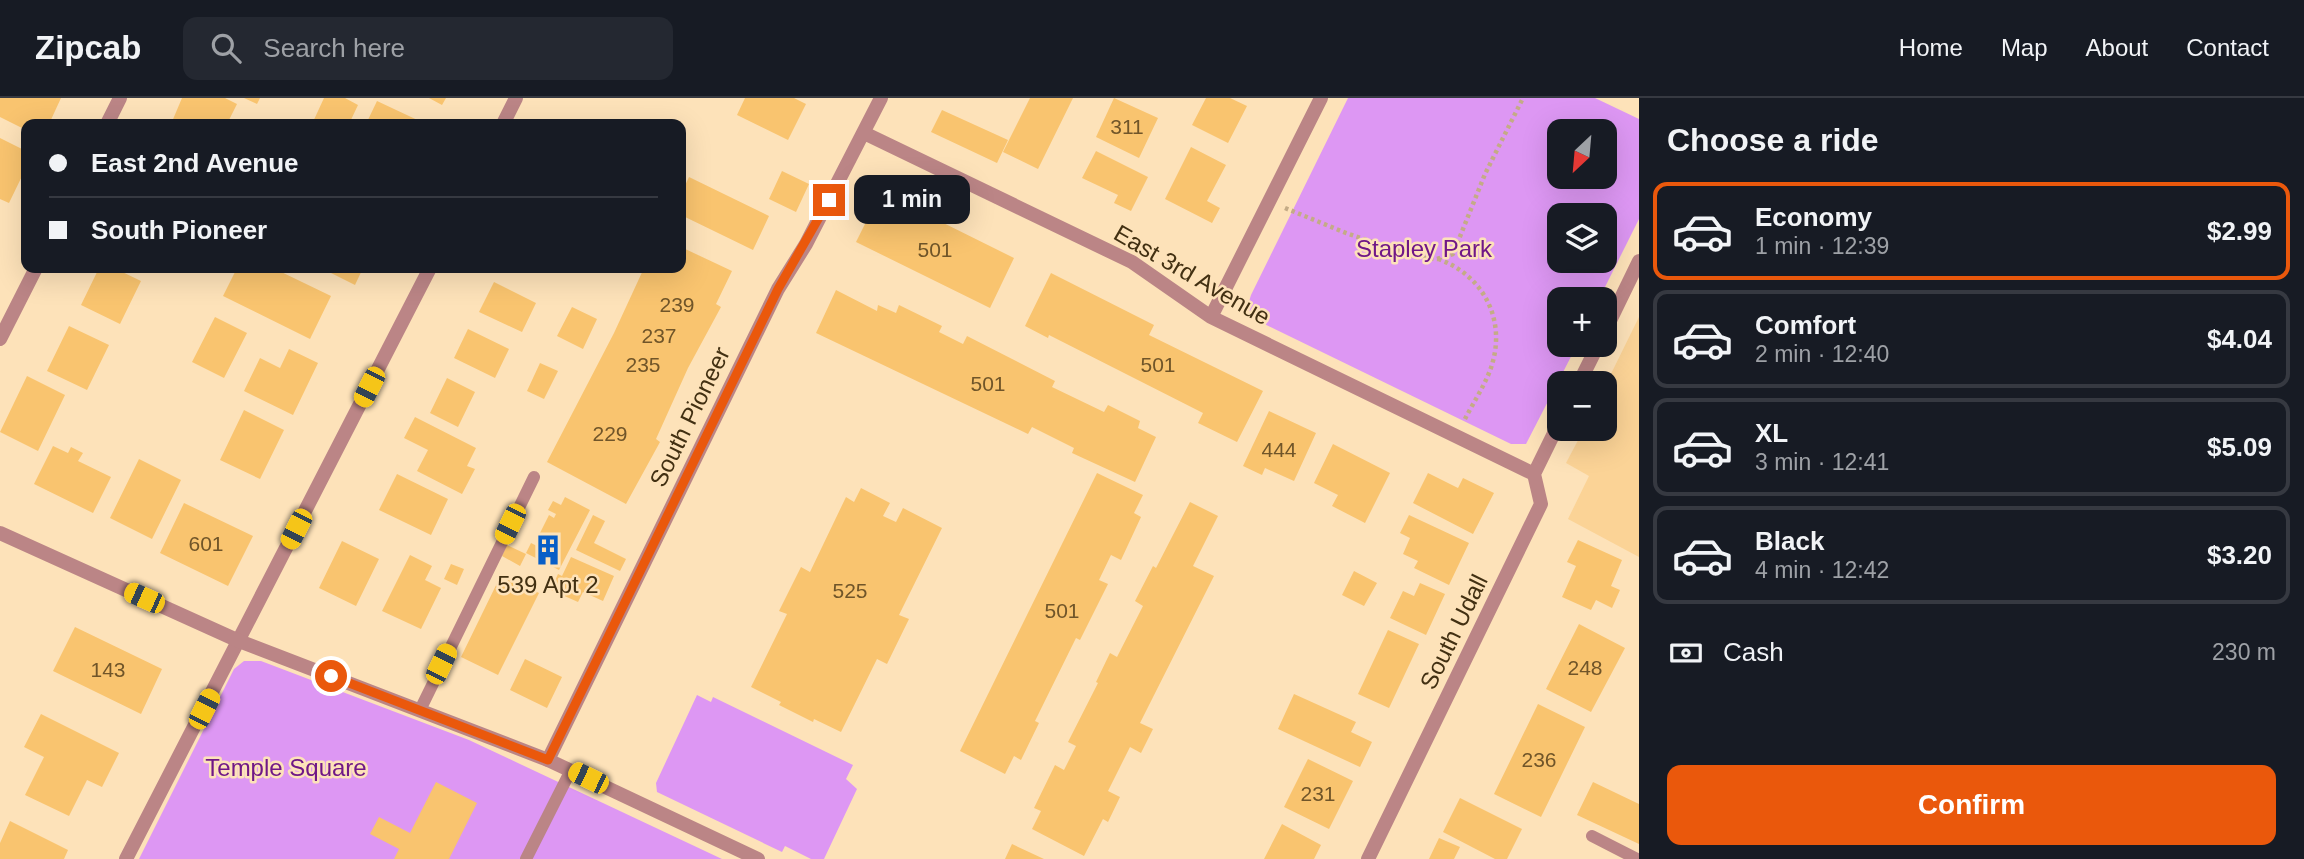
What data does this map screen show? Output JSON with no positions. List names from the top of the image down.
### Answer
{
  "streets": {
    "street": ["East 3rd Avenue", "South Pioneer", "South Udall"]
  },
  "crossings": [
    ["East 3rd Avenue", "South Pioneer"],
    ["East 3rd Avenue", "South Udall"]
  ],
  "parks": ["Stapley Park", "Temple Square"],
  "places": {
    "building": ["539 Apt 2"]
  },
  "house_numbers": [
    "311",
    "501",
    "239",
    "237",
    "235",
    "501",
    "501",
    "229",
    "444",
    "601",
    "525",
    "501",
    "248",
    "143",
    "236",
    "231"
  ],
  "north": "bottom left",
  "page": {
    "header": "Zipcab",
    "search": "Search here",
    "nav": [
      "Home",
      "Map",
      "About",
      "Contact"
    ],
    "heading": "Choose a ride",
    "map_buttons": ["+", "−"],
    "banner": ["East 2nd Avenue", "South Pioneer"],
    "bubble": "1 min",
    "list": [
      {
        "name": "Economy",
        "note": "1 min · 12:39",
        "value": "$2.99"
      },
      {
        "name": "Comfort",
        "note": "2 min · 12:40",
        "value": "$4.04"
      },
      {
        "name": "XL",
        "note": "3 min · 12:41",
        "value": "$5.09"
      },
      {
        "name": "Black",
        "note": "4 min · 12:42",
        "value": "$3.20"
      }
    ],
    "pay": ["Cash", "230 m"],
    "buttons": "Confirm"
  }
}
